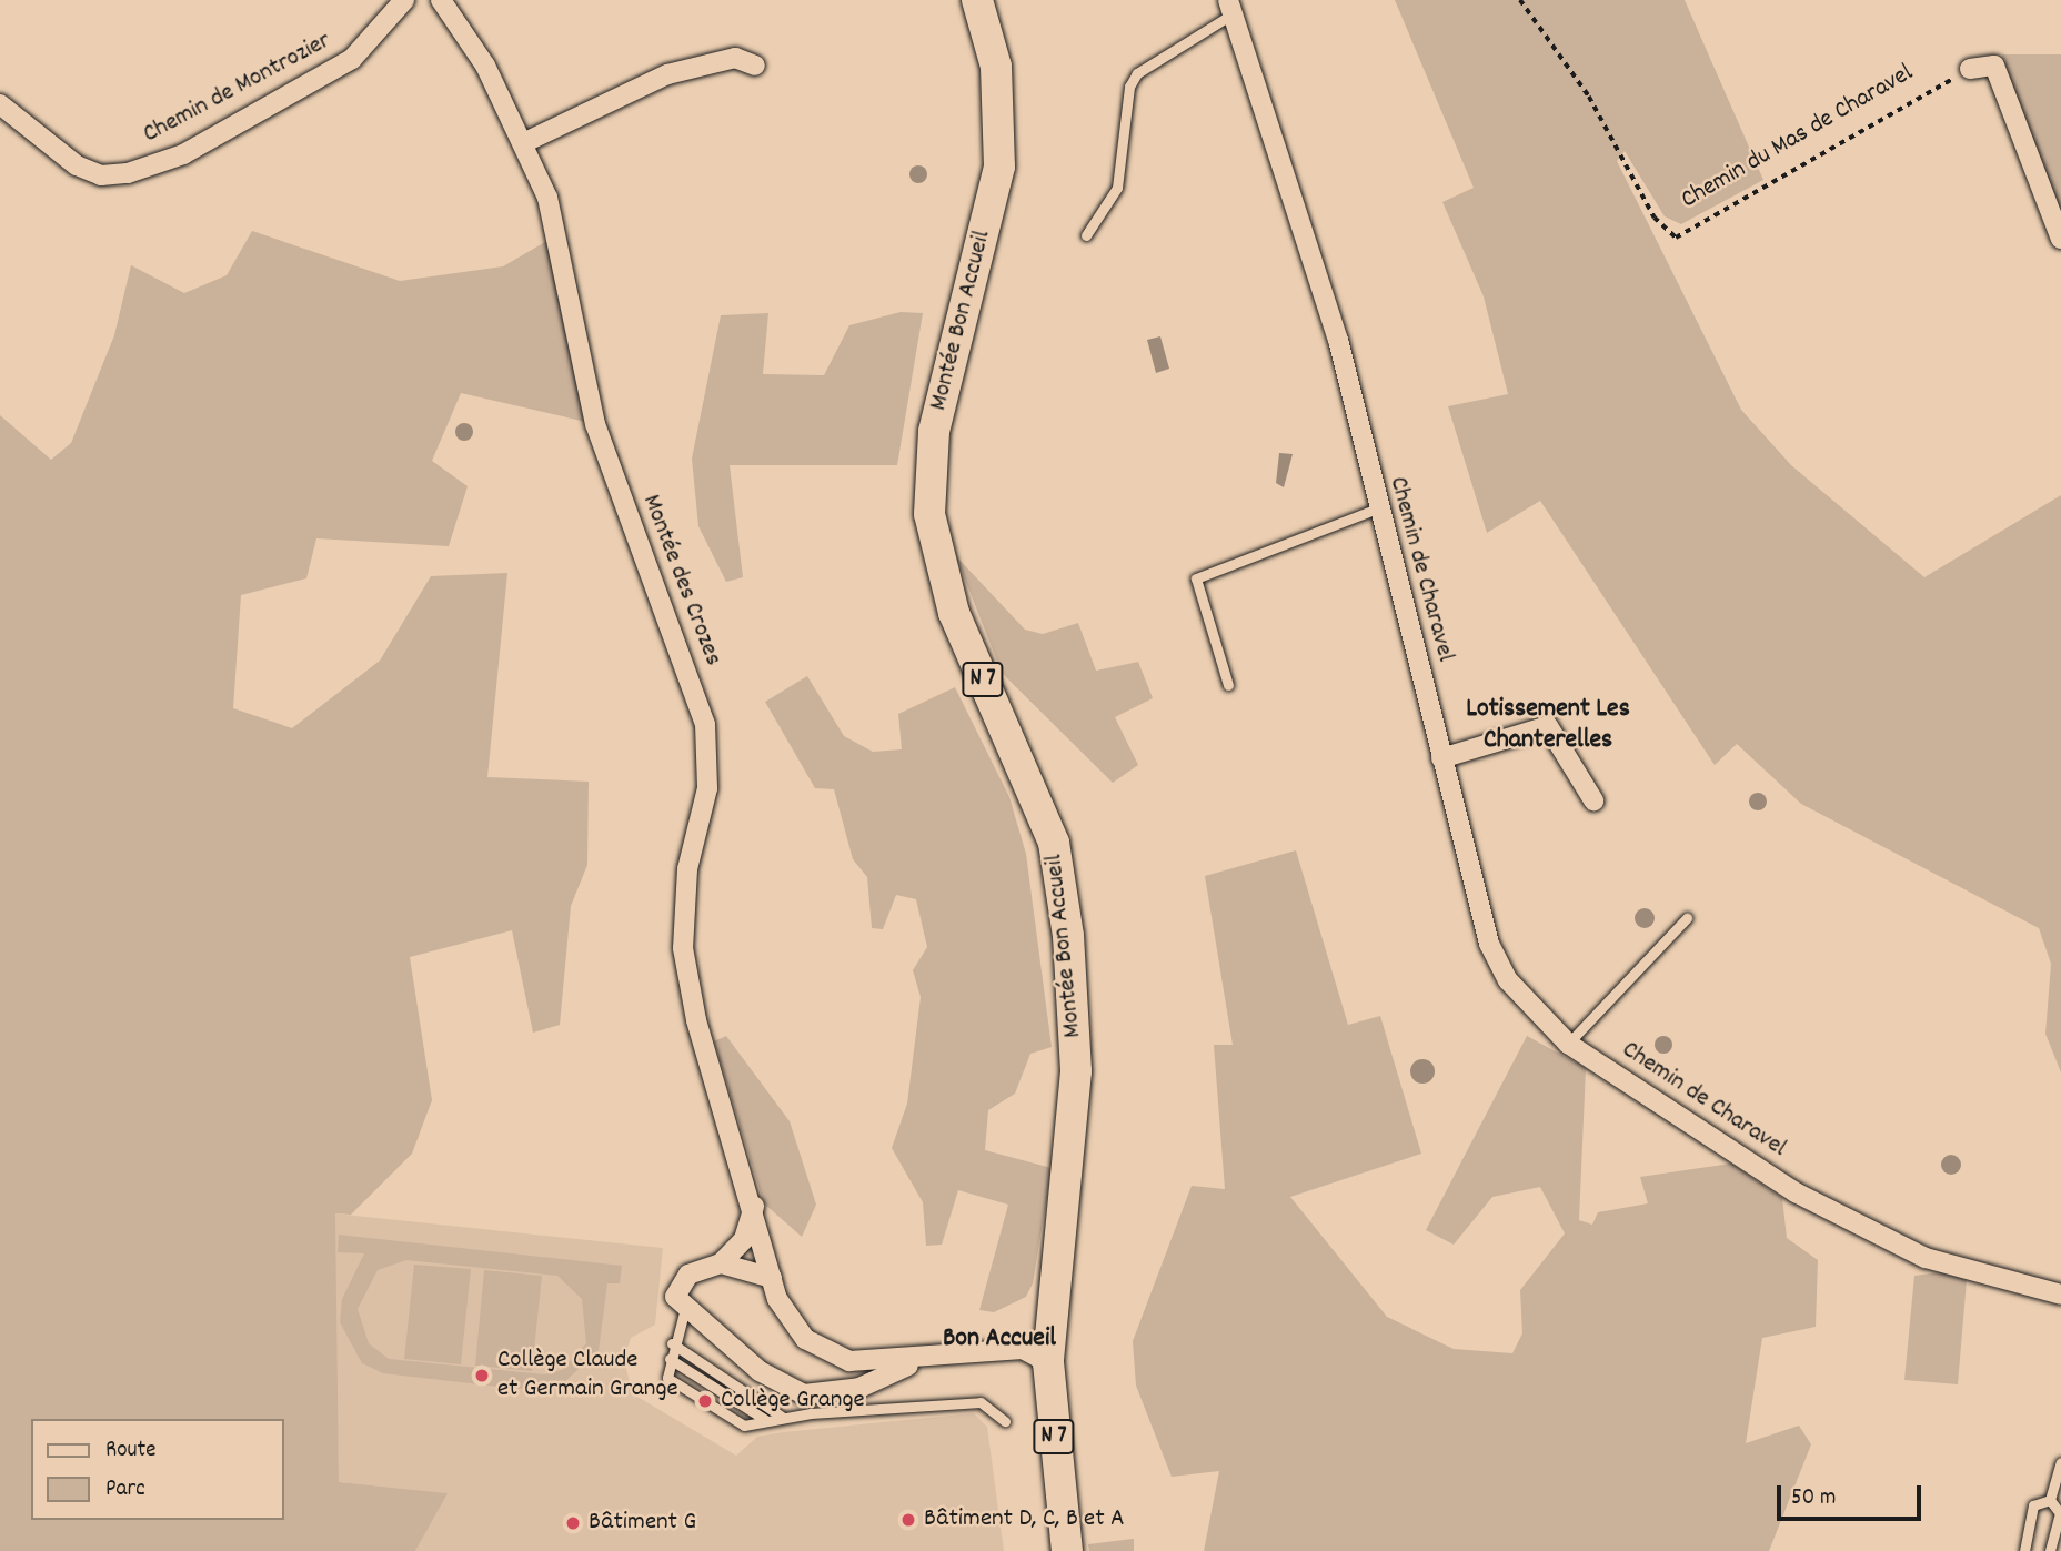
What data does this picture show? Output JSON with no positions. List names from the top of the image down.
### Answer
{
  "streets": {
    "main road": ["Montée Bon Accueil", "N 7"],
    "street": ["Chemin de Montrozier", "Chemin de Charavel", "Montée des Crozes"],
    "path": ["Chemin du Mas de Charavel"]
  },
  "crossings": [
    ["Montée Bon Accueil", "Montée des Crozes"]
  ],
  "districts": ["Lotissement Les Chanterelles", "Bon Accueil"],
  "places": [
    "Collège Claude et Germain Grange",
    "Collège Grange",
    "Bâtiment D, C, B et A",
    "Bâtiment G"
  ],
  "legend": ["Route", "Parc"],
  "scale_bar": "50 m"
}
